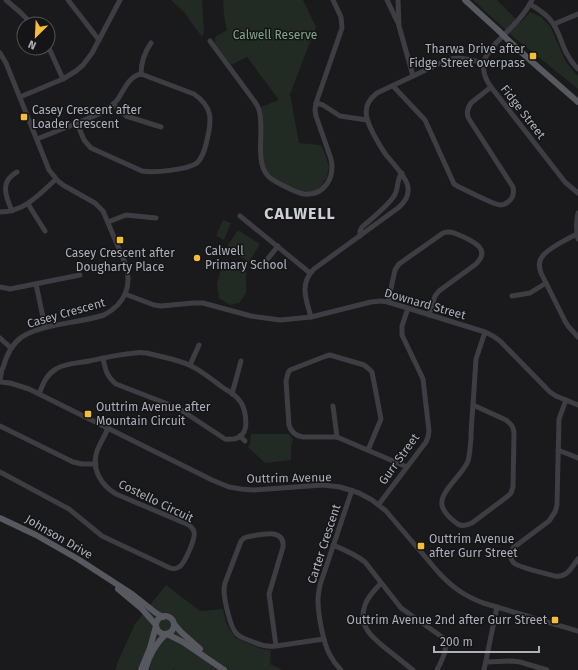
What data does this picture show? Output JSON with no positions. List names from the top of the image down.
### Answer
{
  "streets": {
    "main road": ["Johnson Drive"],
    "street": [
      "Fidge Street",
      "Downard Street",
      "Casey Crescent",
      "Gurr Street",
      "Outtrim Avenue",
      "Costello Circuit",
      "Carter Crescent"
    ]
  },
  "crossings": [
    ["Downard Street", "Casey Crescent"],
    ["Downard Street", "Gurr Street"],
    ["Casey Crescent", "Outtrim Avenue"],
    ["Gurr Street", "Outtrim Avenue"],
    ["Outtrim Avenue", "Carter Crescent"]
  ],
  "districts": ["CALWELL"],
  "parks": ["Calwell Reserve"],
  "places": {
    "transit": [
      "Tharwa Drive after Fidge Street overpass",
      "Casey Crescent after Loader Crescent",
      "Casey Crescent after Dougharty Place",
      "Outtrim Avenue after Mountain Circuit",
      "Outtrim Avenue after Gurr Street",
      "Outtrim Avenue 2nd after Gurr Street"
    ],
    "other": ["Calwell Primary School"]
  },
  "scale_bar": "200 m",
  "north": "bottom left"
}
